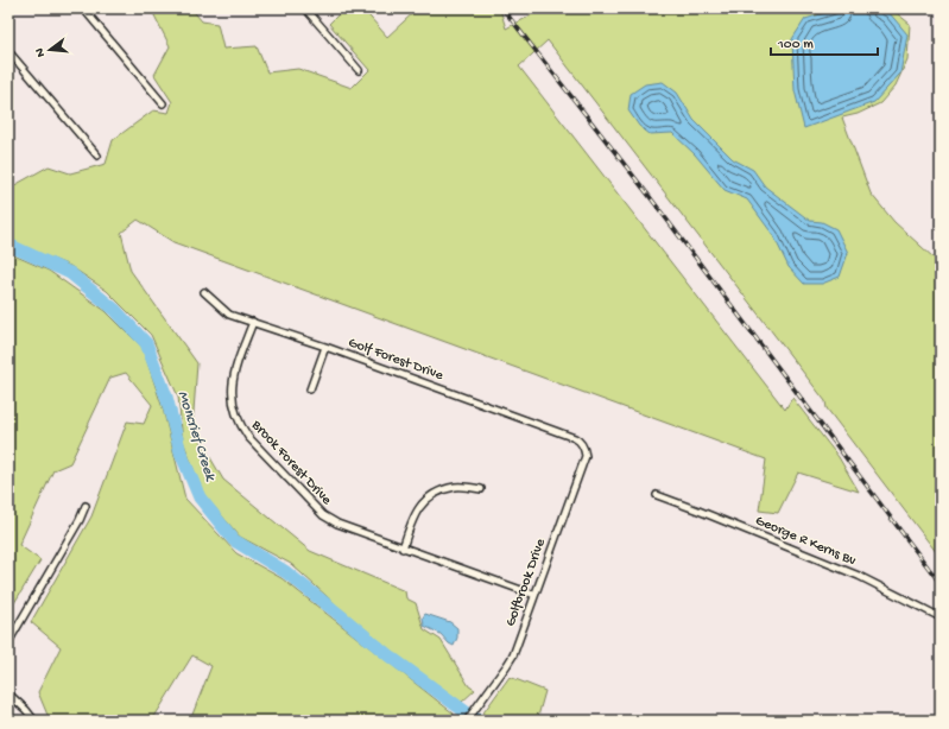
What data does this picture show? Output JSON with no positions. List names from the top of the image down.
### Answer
{
  "streets": {
    "street": [
      "Golf Forest Drive",
      "Brook Forest Drive",
      "George R Kerns Bv",
      "Golfbrook Drive"
    ]
  },
  "crossings": [
    ["Golf Forest Drive", "Brook Forest Drive"],
    ["Golf Forest Drive", "Golfbrook Drive"],
    ["Brook Forest Drive", "Golfbrook Drive"]
  ],
  "water": ["Moncrief Creek"],
  "scale_bar": "100 m",
  "north": "left"
}
